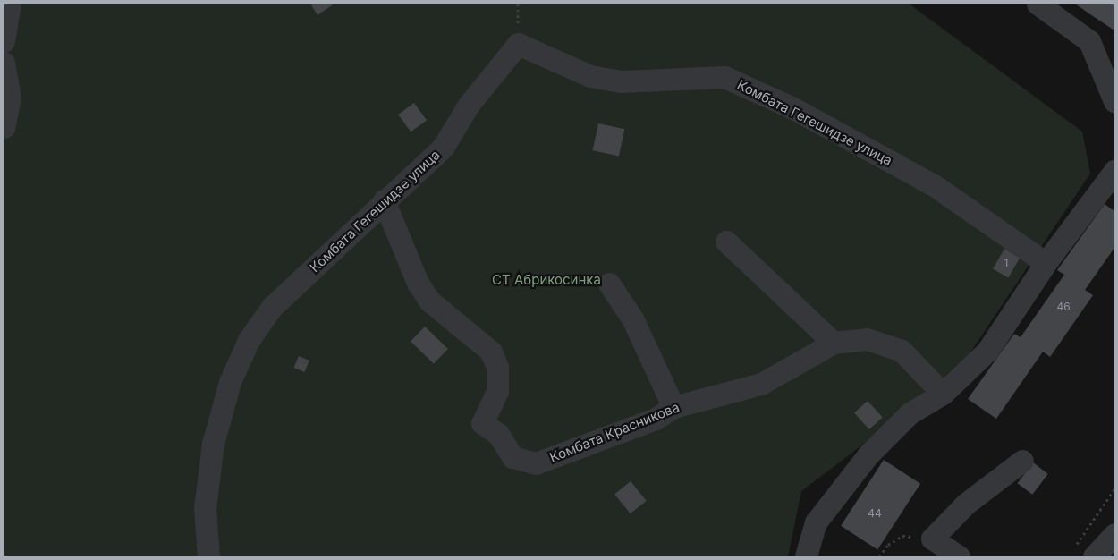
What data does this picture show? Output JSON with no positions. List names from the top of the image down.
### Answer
{
  "streets": {
    "street": ["Комбата Гегешидзе улица", "Комбата Красникова"]
  },
  "crossings": [
    ["Комбата Гегешидзе улица", "Комбата Красникова"]
  ],
  "parks": ["СТ Абрикосинка"],
  "house_numbers": ["1", "46", "44"]
}
